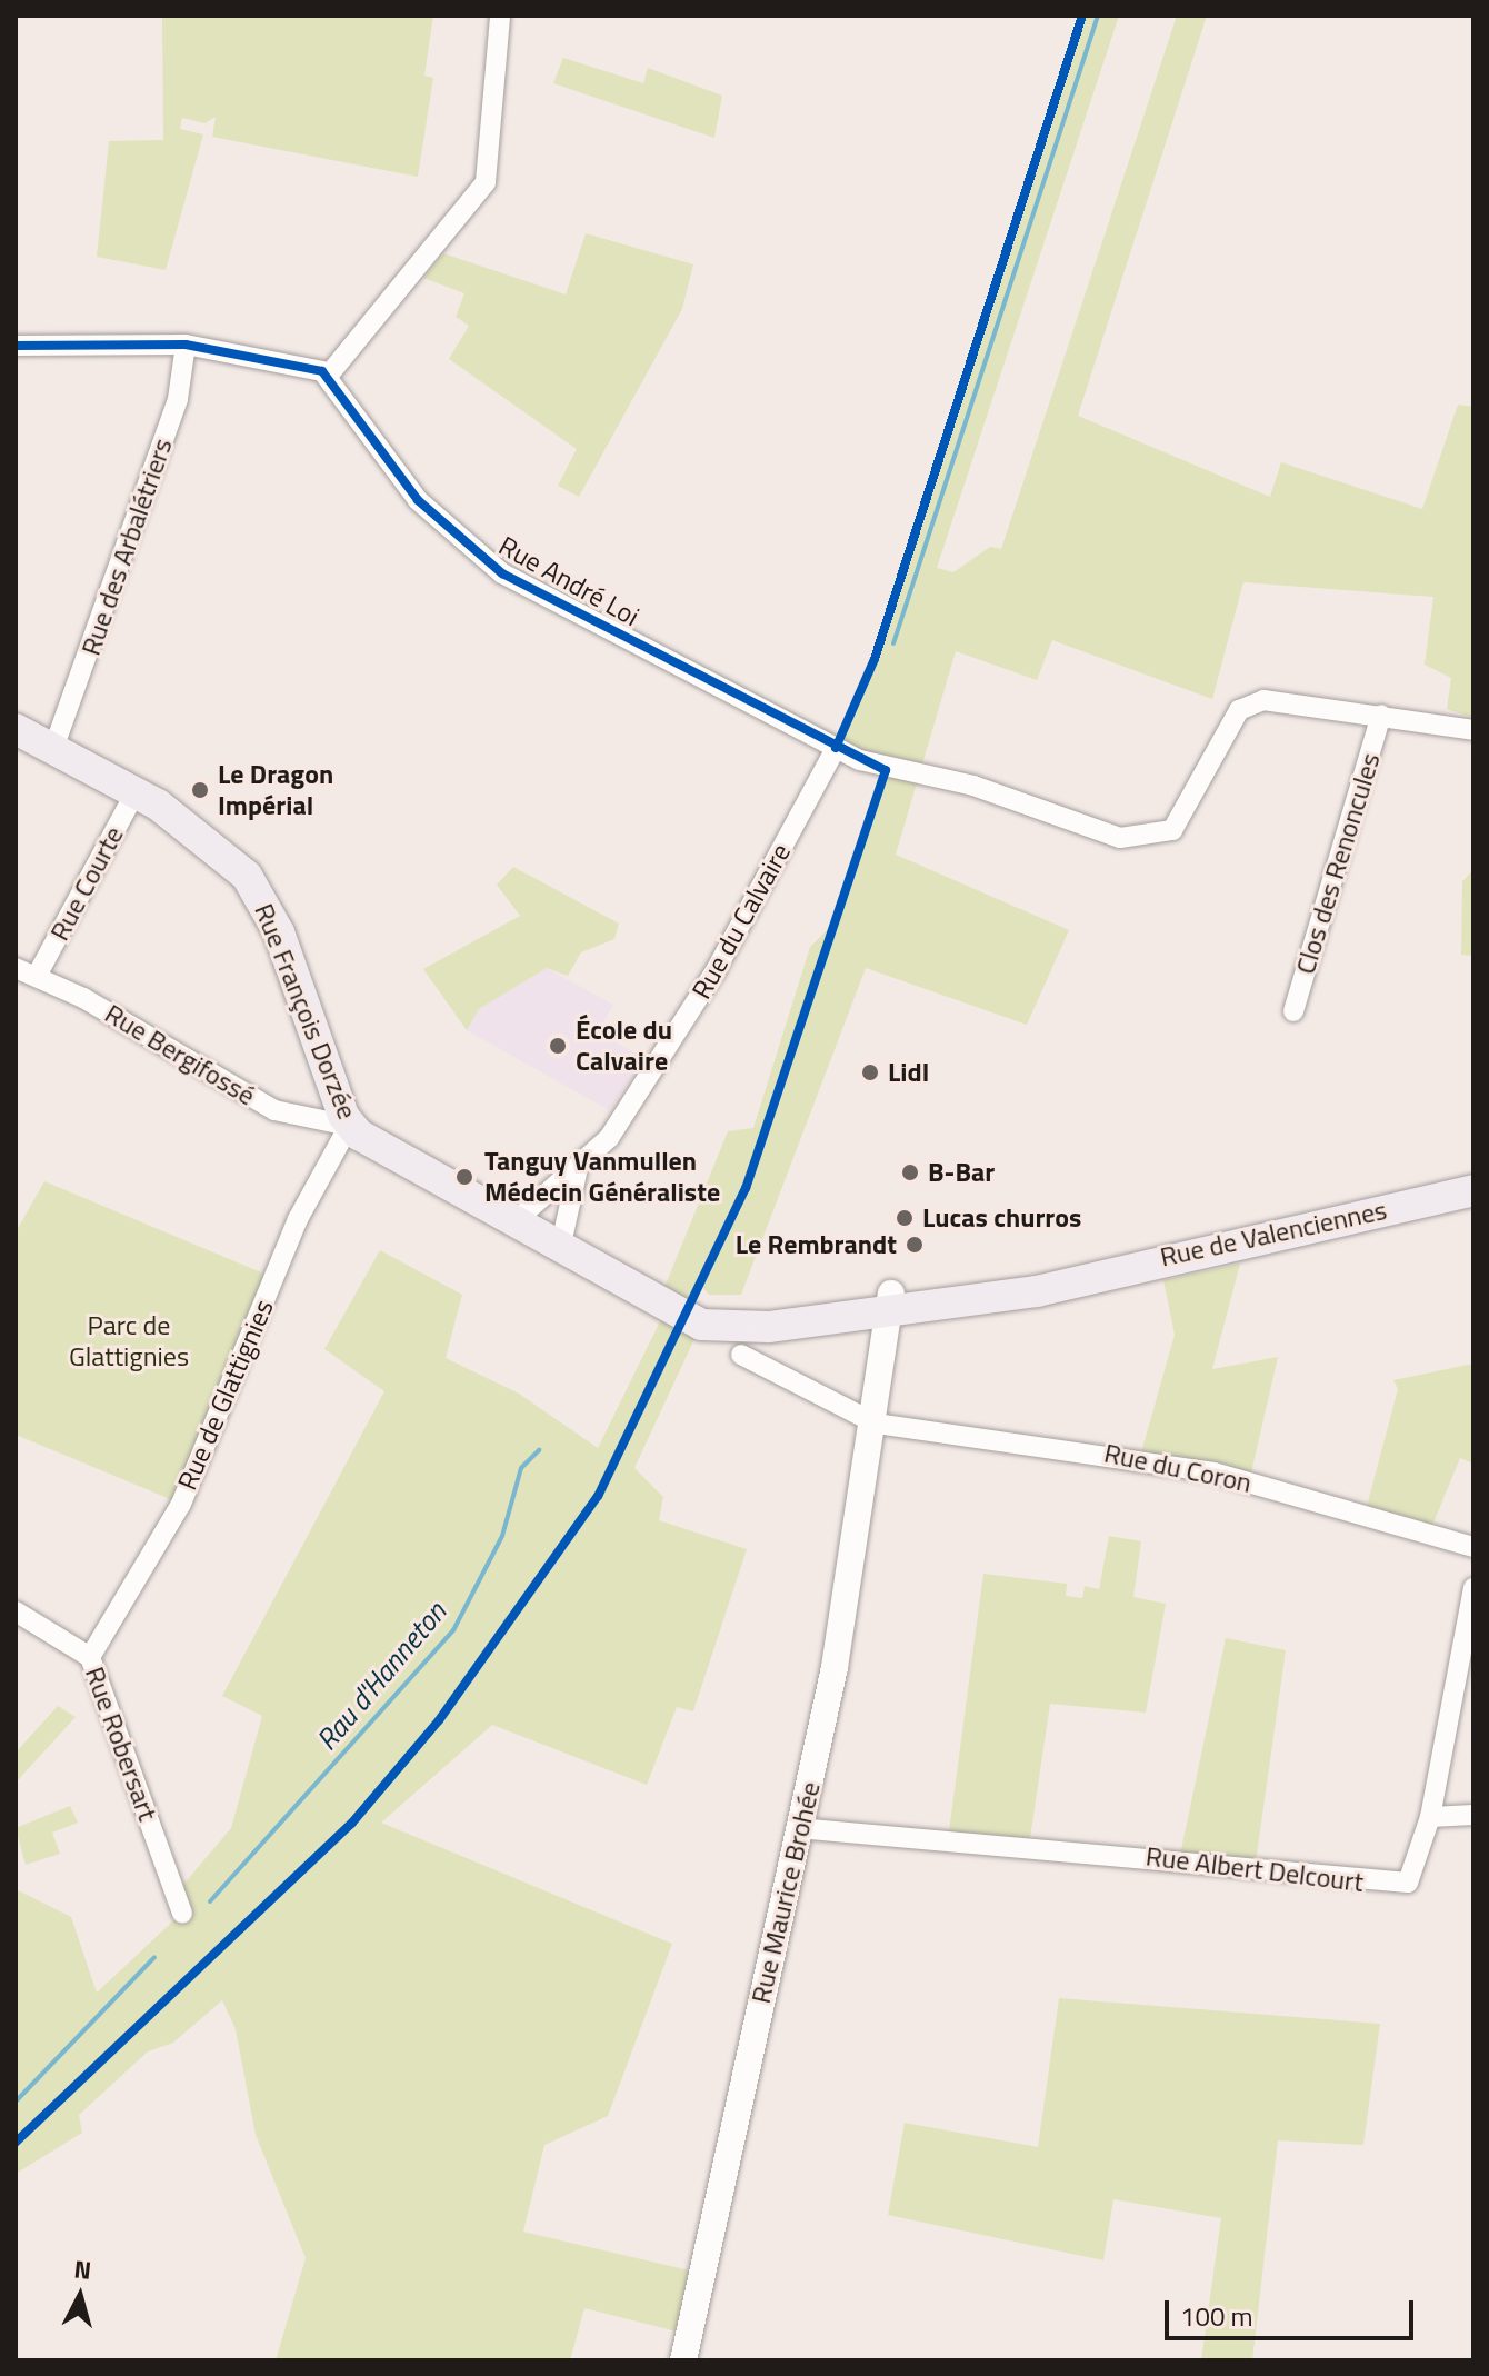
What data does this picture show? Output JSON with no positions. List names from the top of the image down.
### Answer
{
  "streets": {
    "main road": ["Rue François Dorzée", "Rue de Valenciennes"],
    "street": [
      "Rue des Arbalétriers",
      "Rue André Loi",
      "Clos des Renoncules",
      "Rue Courte",
      "Rue du Calvaire",
      "Rue Bergifossé",
      "Rue de Glattignies",
      "Rue du Coron",
      "Rue Robersart",
      "Rue Albert Delcourt",
      "Rue Maurice Brohée"
    ]
  },
  "crossings": [
    ["Rue des Arbalétriers", "Rue François Dorzée"],
    ["Rue André Loi", "Clos des Renoncules"],
    ["Rue André Loi", "Rue du Calvaire"],
    ["Rue Courte", "Rue François Dorzée"],
    ["Rue Courte", "Rue Bergifossé"],
    ["Rue du Calvaire", "Rue François Dorzée"],
    ["Rue François Dorzée", "Rue Bergifossé"],
    ["Rue François Dorzée", "Rue de Valenciennes"],
    ["Rue François Dorzée", "Rue de Glattignies"],
    ["Rue Bergifossé", "Rue de Glattignies"],
    ["Rue de Valenciennes", "Rue Maurice Brohée"],
    ["Rue de Glattignies", "Rue Robersart"],
    ["Rue du Coron", "Rue Maurice Brohée"],
    ["Rue Albert Delcourt", "Rue Maurice Brohée"]
  ],
  "water": ["Rau d'Hanneton"],
  "parks": ["Parc de Glattignies"],
  "places": [
    "Le Dragon Impérial",
    "École du Calvaire",
    "Lidl",
    "B-Bar",
    "Tanguy Vanmullen Médecin Généraliste",
    "Lucas churros",
    "Le Rembrandt"
  ],
  "scale_bar": "100 m",
  "north": "top"
}
